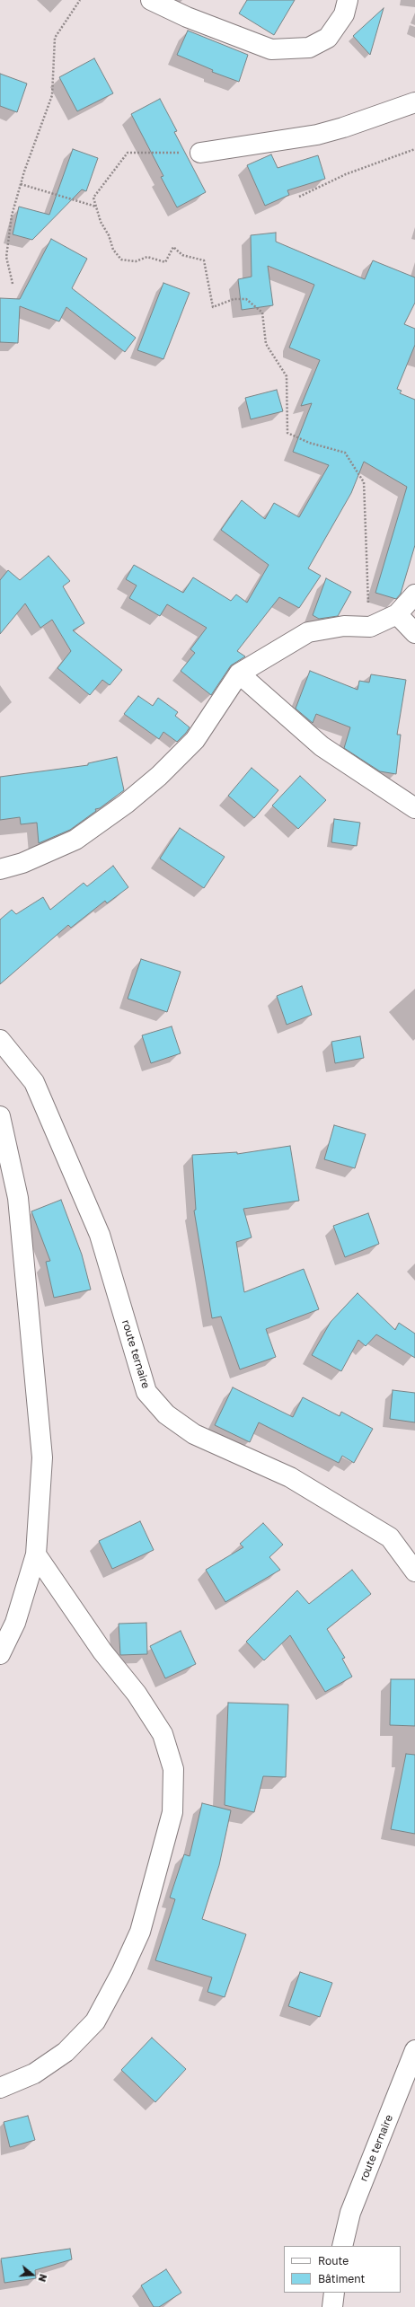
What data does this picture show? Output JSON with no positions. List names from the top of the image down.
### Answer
{
  "streets": {
    "street": ["route ternaire"]
  },
  "legend": ["Route", "Bâtiment"],
  "north": "right"
}
